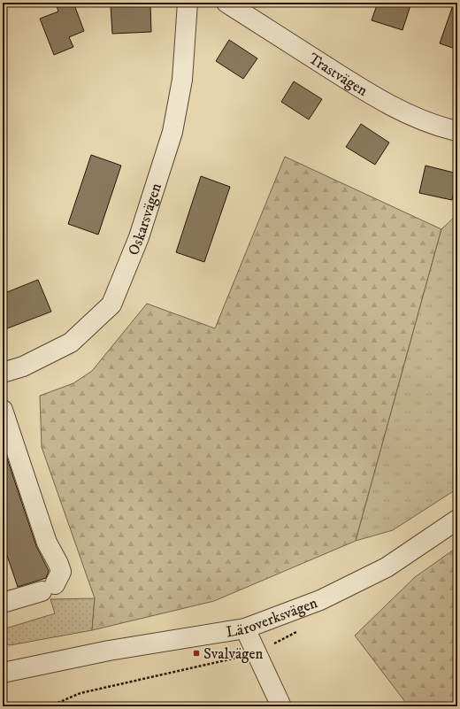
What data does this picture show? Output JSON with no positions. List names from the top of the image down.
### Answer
{
  "streets": {
    "street": ["Trastvägen", "Oskarsvägen", "Läroverksvägen"]
  },
  "places": {
    "transit": ["Svalvägen"]
  }
}
